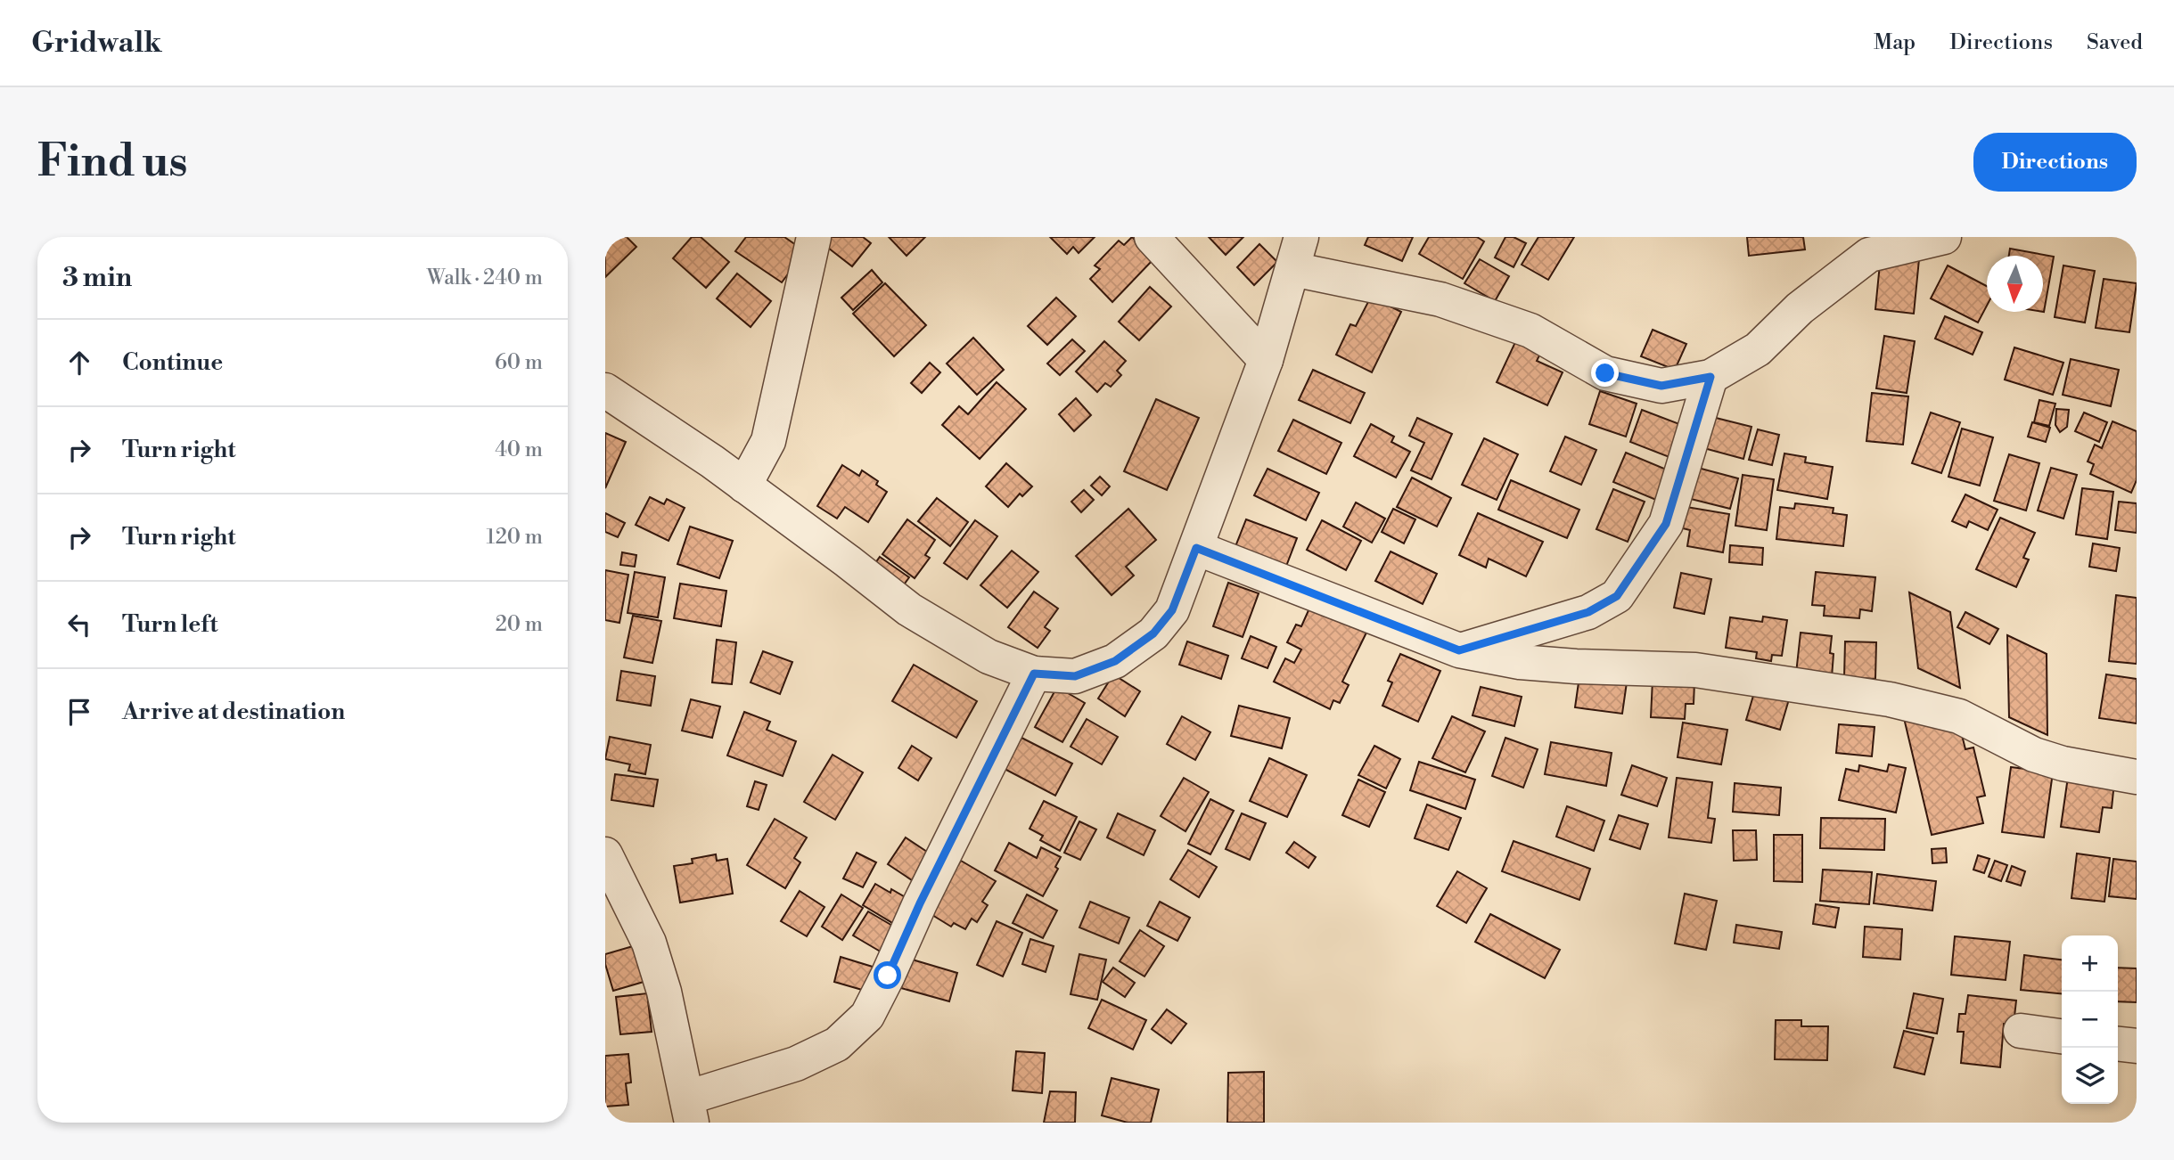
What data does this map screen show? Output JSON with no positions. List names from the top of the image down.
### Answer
{
  "north": "bottom",
  "page": {
    "header": "Gridwalk",
    "nav": ["Map", "Directions", "Saved"],
    "buttons": "Directions",
    "title": "Find us",
    "heading": ["3 min", "Walk · 240 m"],
    "list": [
      ["Continue", "60 m"],
      ["Turn right", "40 m"],
      ["Turn right", "120 m"],
      ["Turn left", "20 m"],
      "Arrive at destination"
    ],
    "map_buttons": ["+", "−"]
  }
}
